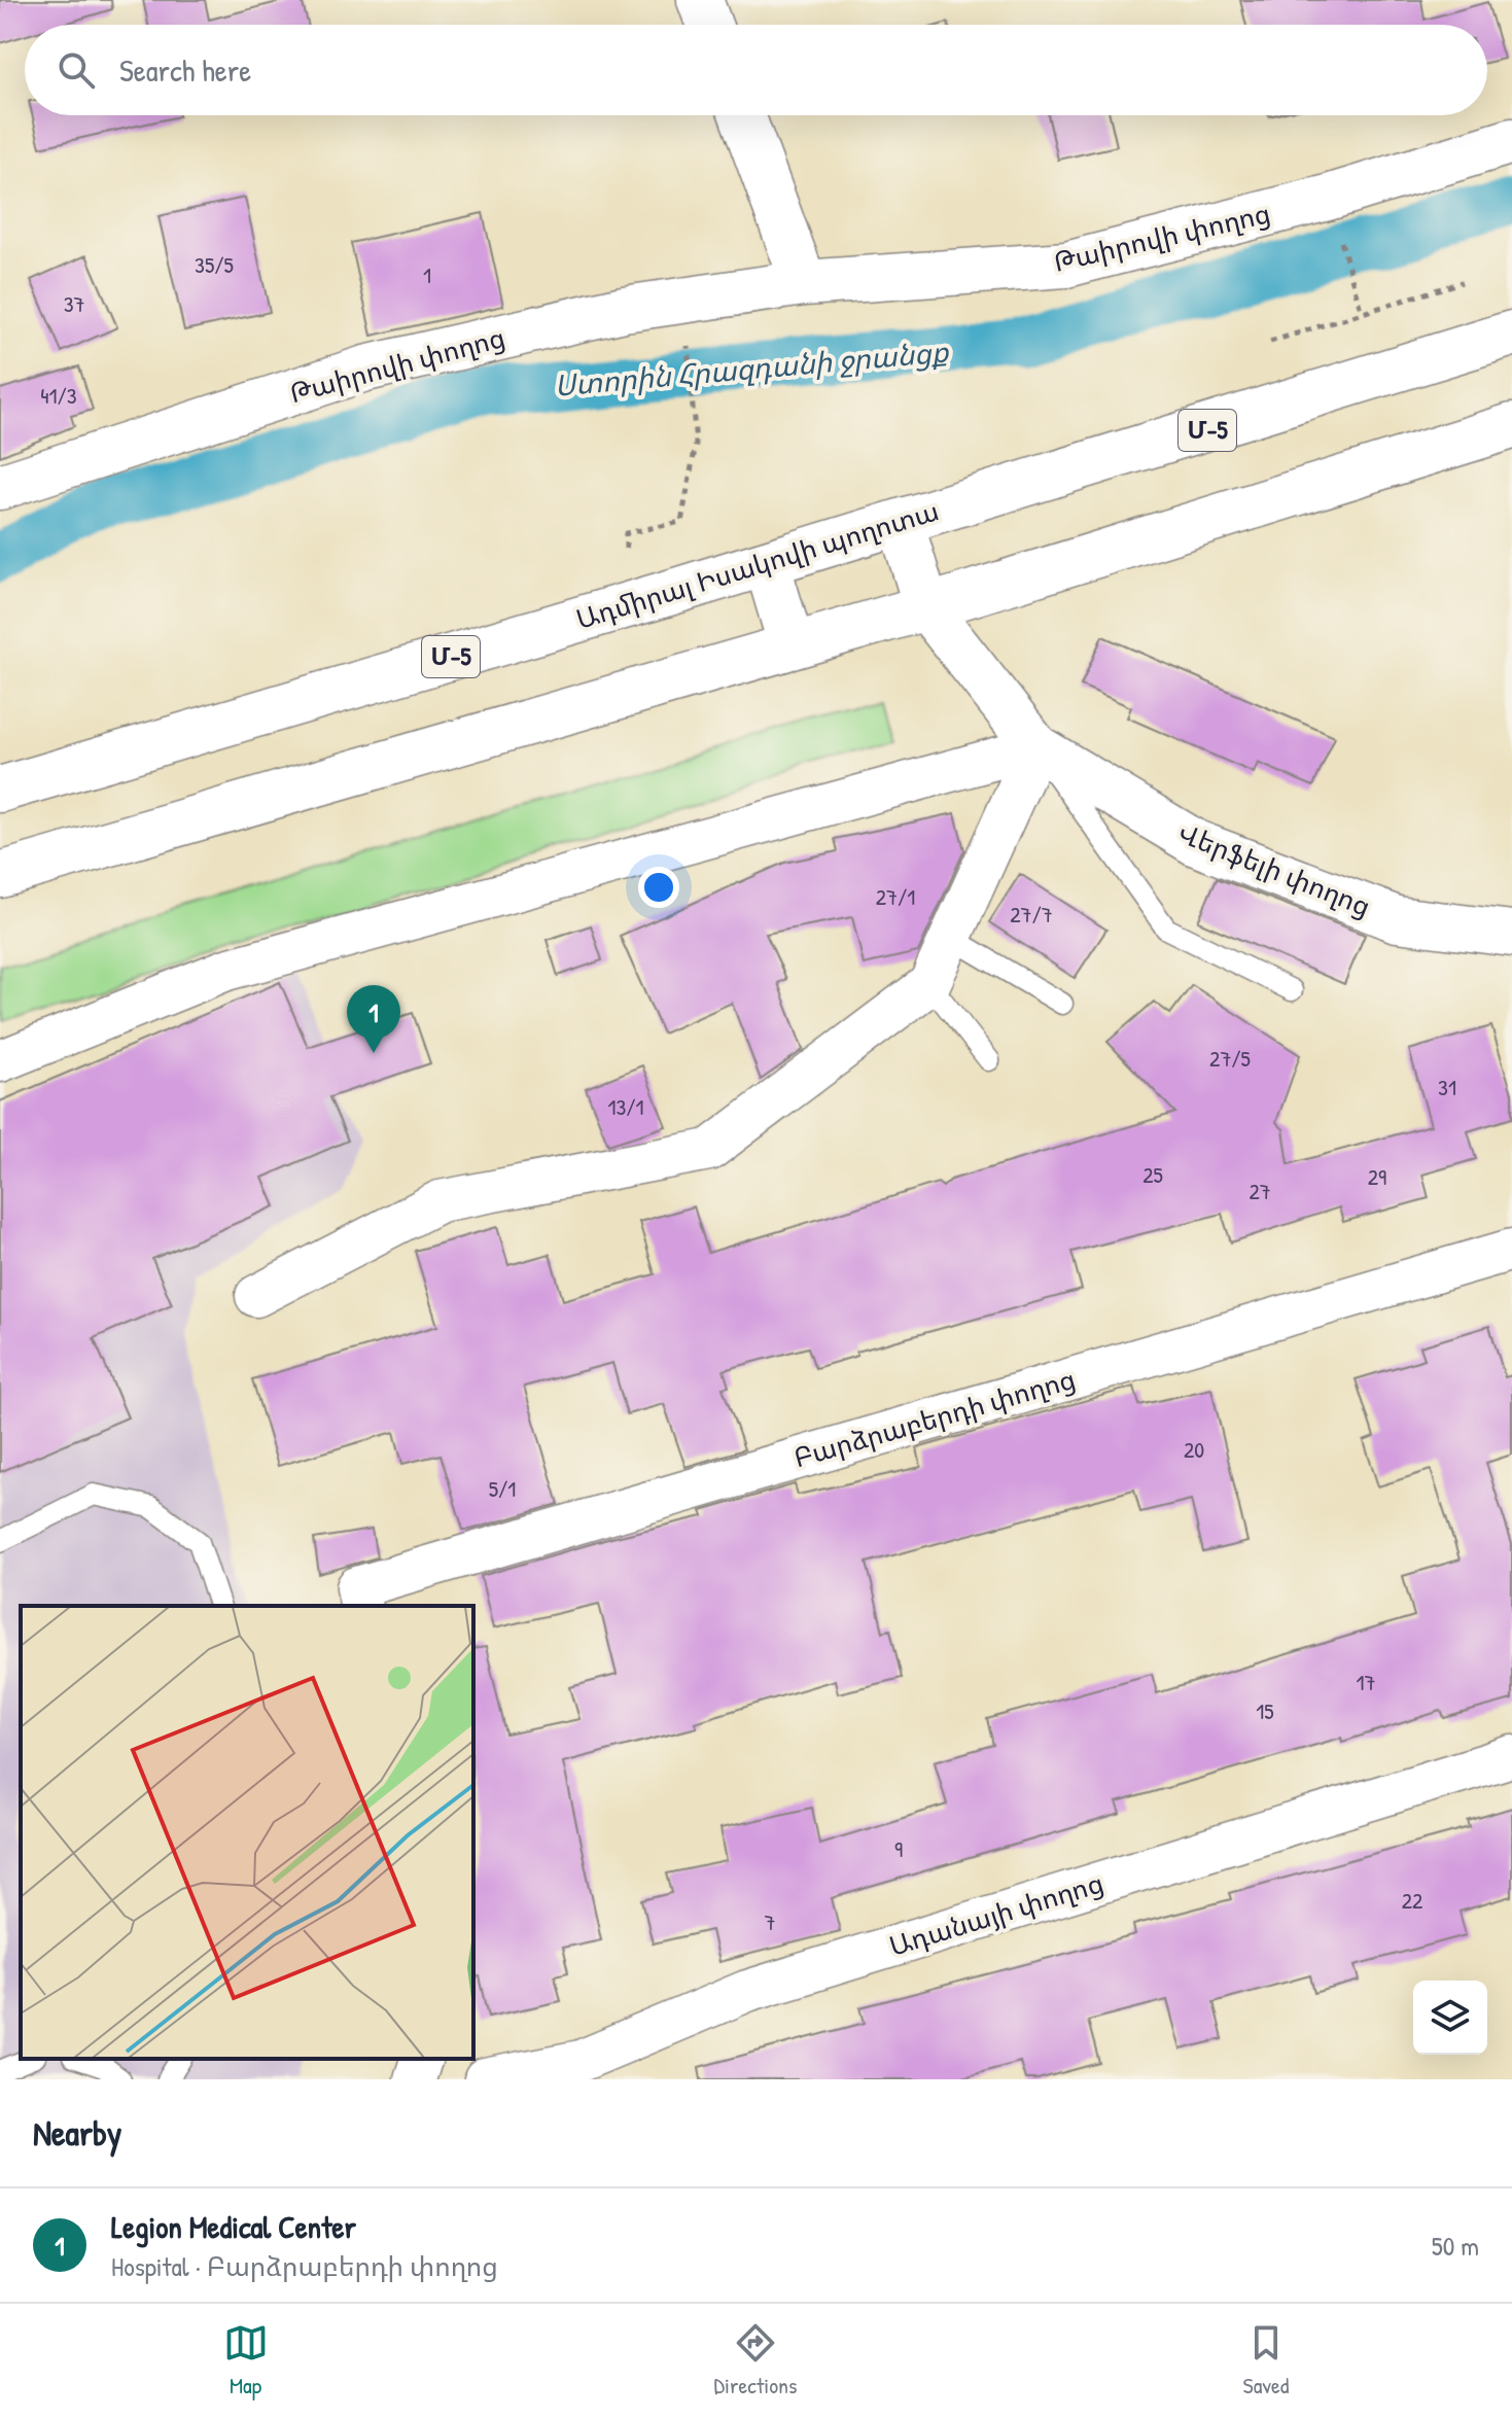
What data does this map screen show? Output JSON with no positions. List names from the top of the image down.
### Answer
{
  "streets": {
    "main road": [
      "Թաիրովի փողոց",
      "Մ-5",
      "Ադմիրալ Իսակովի պողոտա",
      "Վերֆելի փողոց"
    ],
    "street": ["Բարձրաբերդի փողոց", "Ադանայի փողոց"]
  },
  "water": ["Ստորին Հրազդանի ջրանցք"],
  "house_numbers": [
    "35/5",
    "1",
    "37",
    "41/3",
    "27/1",
    "27/7",
    "27/5",
    "31",
    "13/1",
    "25",
    "29",
    "27",
    "20",
    "5/1",
    "17",
    "15",
    "9",
    "22",
    "7"
  ],
  "page": {
    "search": "Search here",
    "pins": "1",
    "heading": "Nearby",
    "list": [
      {
        "mark": "1",
        "name": "Legion Medical Center",
        "note": "Hospital · Բարձրաբերդի փողոց",
        "value": "50 m"
      }
    ],
    "nav": ["Map", "Directions", "Saved"]
  }
}
